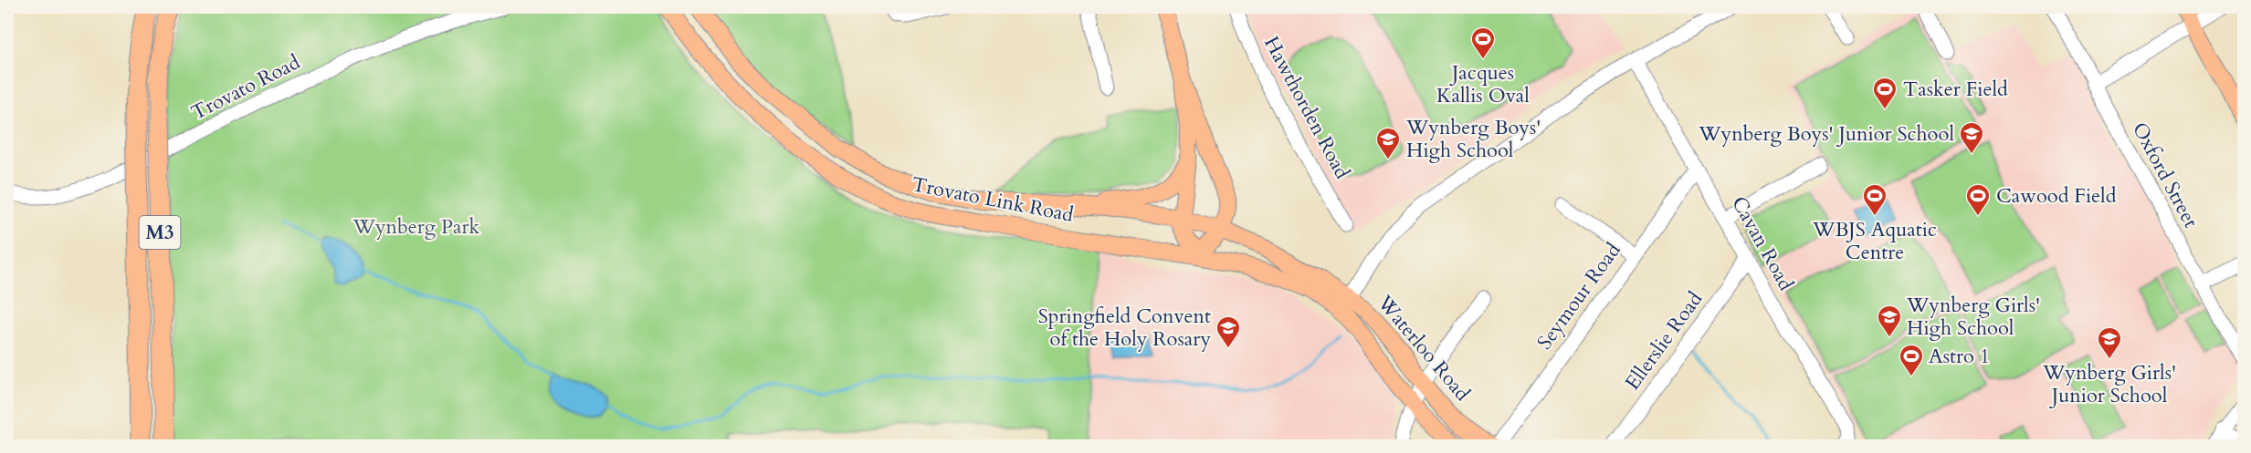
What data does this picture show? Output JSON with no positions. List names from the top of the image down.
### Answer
{
  "streets": {
    "highway": ["M3"],
    "main road": ["Trovato Link Road", "Waterloo Road"],
    "street": [
      "Trovato Road",
      "Hawthorden Road",
      "Oxford Street",
      "Cavan Road",
      "Seymour Road",
      "Ellerslie Road"
    ]
  },
  "crossings": [
    ["Trovato Link Road", "Waterloo Road"],
    ["Cavan Road", "Seymour Road"],
    ["Cavan Road", "Ellerslie Road"]
  ],
  "parks": ["Wynberg Park"],
  "places": {
    "sports": [
      "Jacques Kallis Oval",
      "Tasker Field",
      "WBJS Aquatic Centre",
      "Cawood Field",
      "Astro 1"
    ],
    "school or university": [
      "Wynberg Boys' Junior School",
      "Wynberg Boys' High School",
      "Wynberg Girls' High School",
      "Springfield Convent of the Holy Rosary",
      "Wynberg Girls' Junior School"
    ]
  }
}
